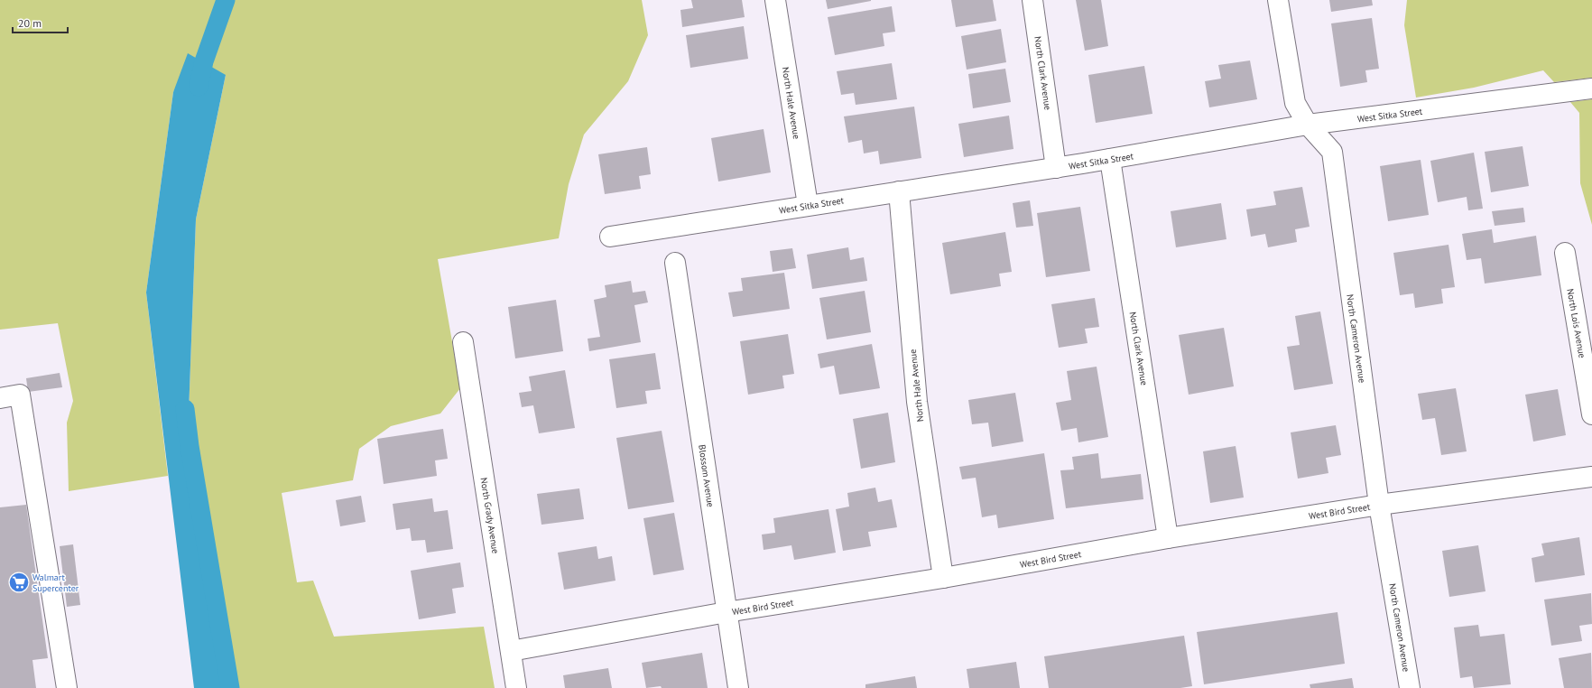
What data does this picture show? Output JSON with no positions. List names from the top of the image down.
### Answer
{
  "streets": {
    "street": [
      "North Clark Avenue",
      "North Hale Avenue",
      "West Sitka Street",
      "North Lois Avenue",
      "North Cameron Avenue",
      "Blossom Avenue",
      "West Bird Street",
      "North Grady Avenue"
    ]
  },
  "crossings": [
    ["North Clark Avenue", "West Sitka Street"],
    ["North Clark Avenue", "West Bird Street"],
    ["North Hale Avenue", "West Sitka Street"],
    ["North Hale Avenue", "West Bird Street"],
    ["West Sitka Street", "North Cameron Avenue"],
    ["North Cameron Avenue", "West Bird Street"],
    ["Blossom Avenue", "West Bird Street"],
    ["West Bird Street", "North Grady Avenue"]
  ],
  "places": {
    "supermarket": ["Walmart Supercenter"]
  },
  "scale_bar": "20 m"
}
